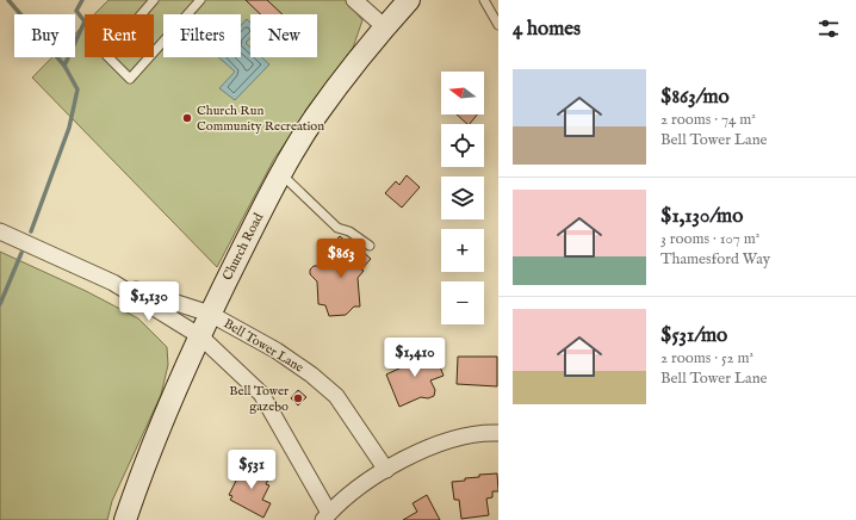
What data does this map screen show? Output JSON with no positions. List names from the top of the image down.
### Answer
{
  "streets": {
    "main road": ["Church Road"],
    "street": ["Bell Tower Lane"]
  },
  "crossings": [
    ["Church Road", "Bell Tower Lane"]
  ],
  "places": ["Church Run Community Recreation", "Bell Tower gazebo"],
  "north": "left",
  "page": {
    "heading": "4 homes",
    "chip": [
      "Buy",
      "Rent",
      "Filters",
      "New"
    ],
    "list": [
      {
        "name": "$863/mo",
        "note": "2 rooms · 74 m² · Bell Tower Lane"
      },
      {
        "name": "$1,130/mo",
        "note": "3 rooms · 107 m² · Thamesford Way"
      },
      {
        "name": "$531/mo",
        "note": "2 rooms · 52 m² · Bell Tower Lane"
      }
    ],
    "map_buttons": ["+", "−"],
    "price": [
      "$863",
      "$1,130",
      "$1,410",
      "$531"
    ]
  }
}
